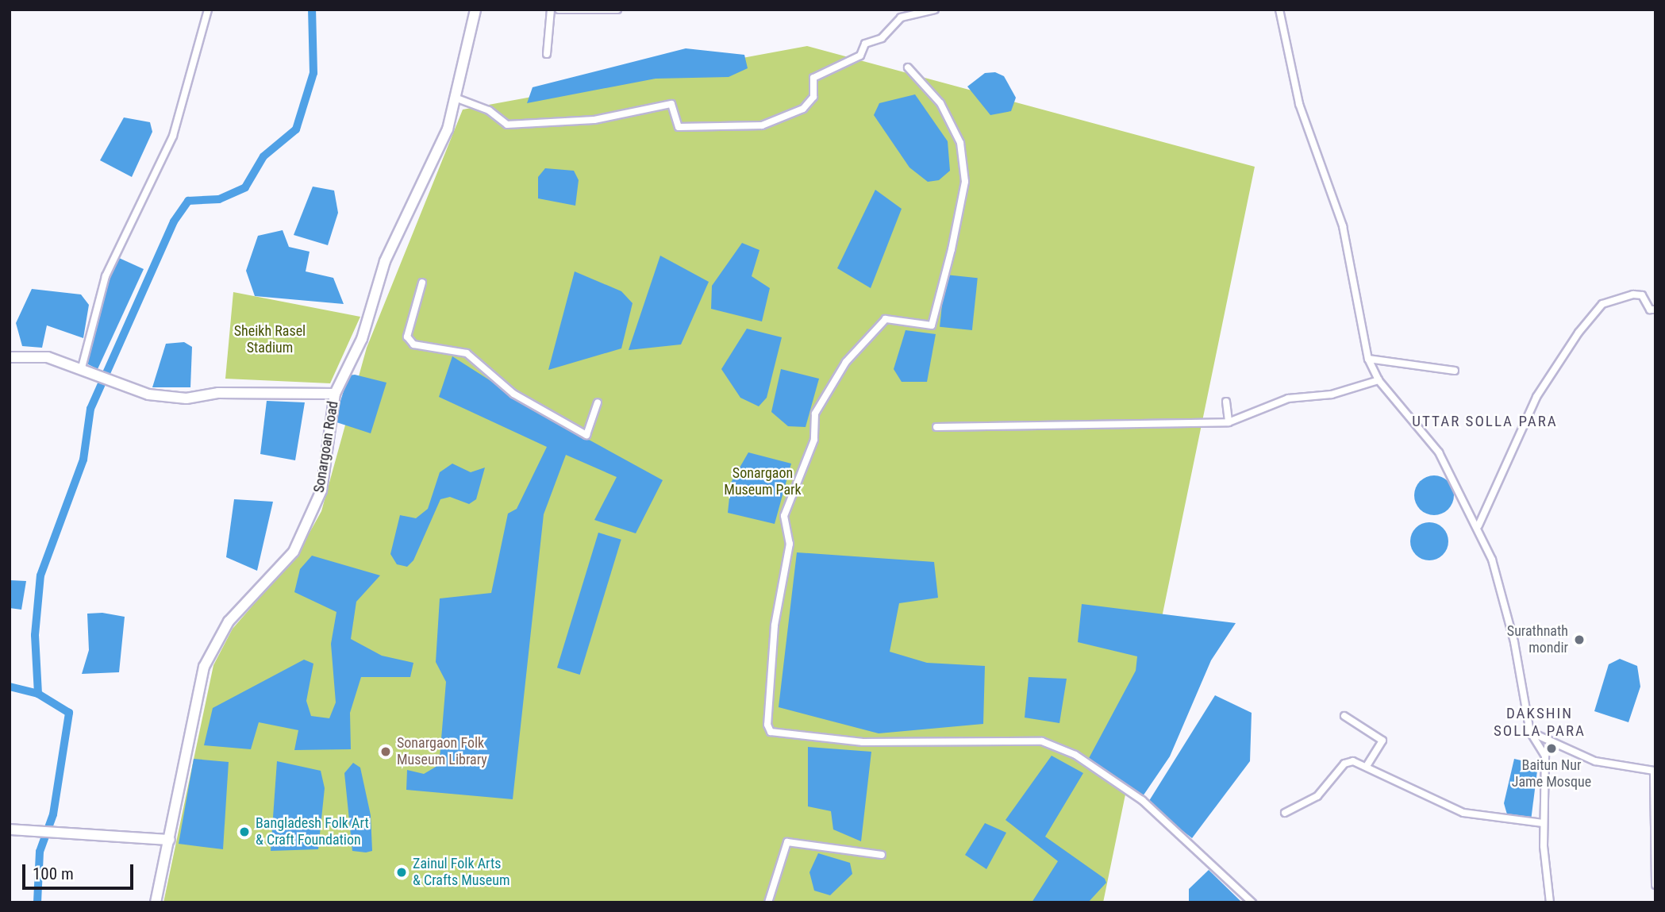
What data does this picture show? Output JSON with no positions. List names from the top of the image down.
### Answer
{
  "streets": {
    "main road": ["Sonargoan Road"]
  },
  "districts": ["UTTAR SOLLA PARA", "DAKSHIN SOLLA PARA"],
  "parks": ["Sheikh Rasel Stadium", "Sonargaon Museum Park"],
  "places": [
    "Surathnath mondir",
    "Baitun Nur Jame Mosque",
    "Sonargaon Folk Museum Library",
    "Bangladesh Folk Art & Craft Foundation",
    "Zainul Folk Arts & Crafts Museum"
  ],
  "scale_bar": "100 m"
}
